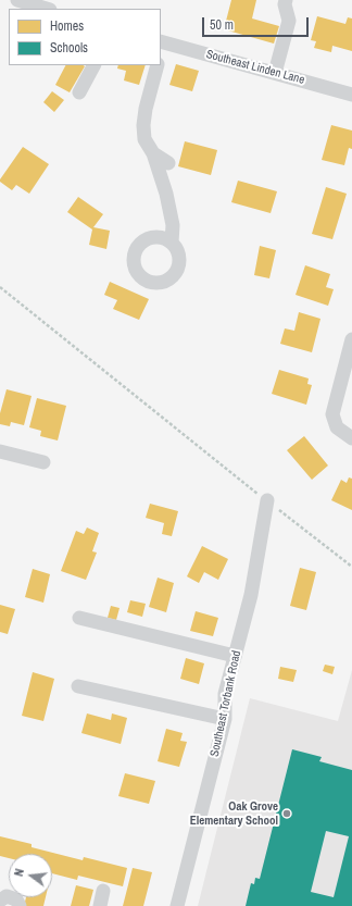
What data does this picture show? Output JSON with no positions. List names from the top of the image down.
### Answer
{
  "streets": {
    "street": ["Southeast Linden Lane", "Southeast Torbank Road"]
  },
  "places": ["Oak Grove Elementary School"],
  "legend": ["Homes", "Schools"],
  "scale_bar": "50 m",
  "north": "left"
}
